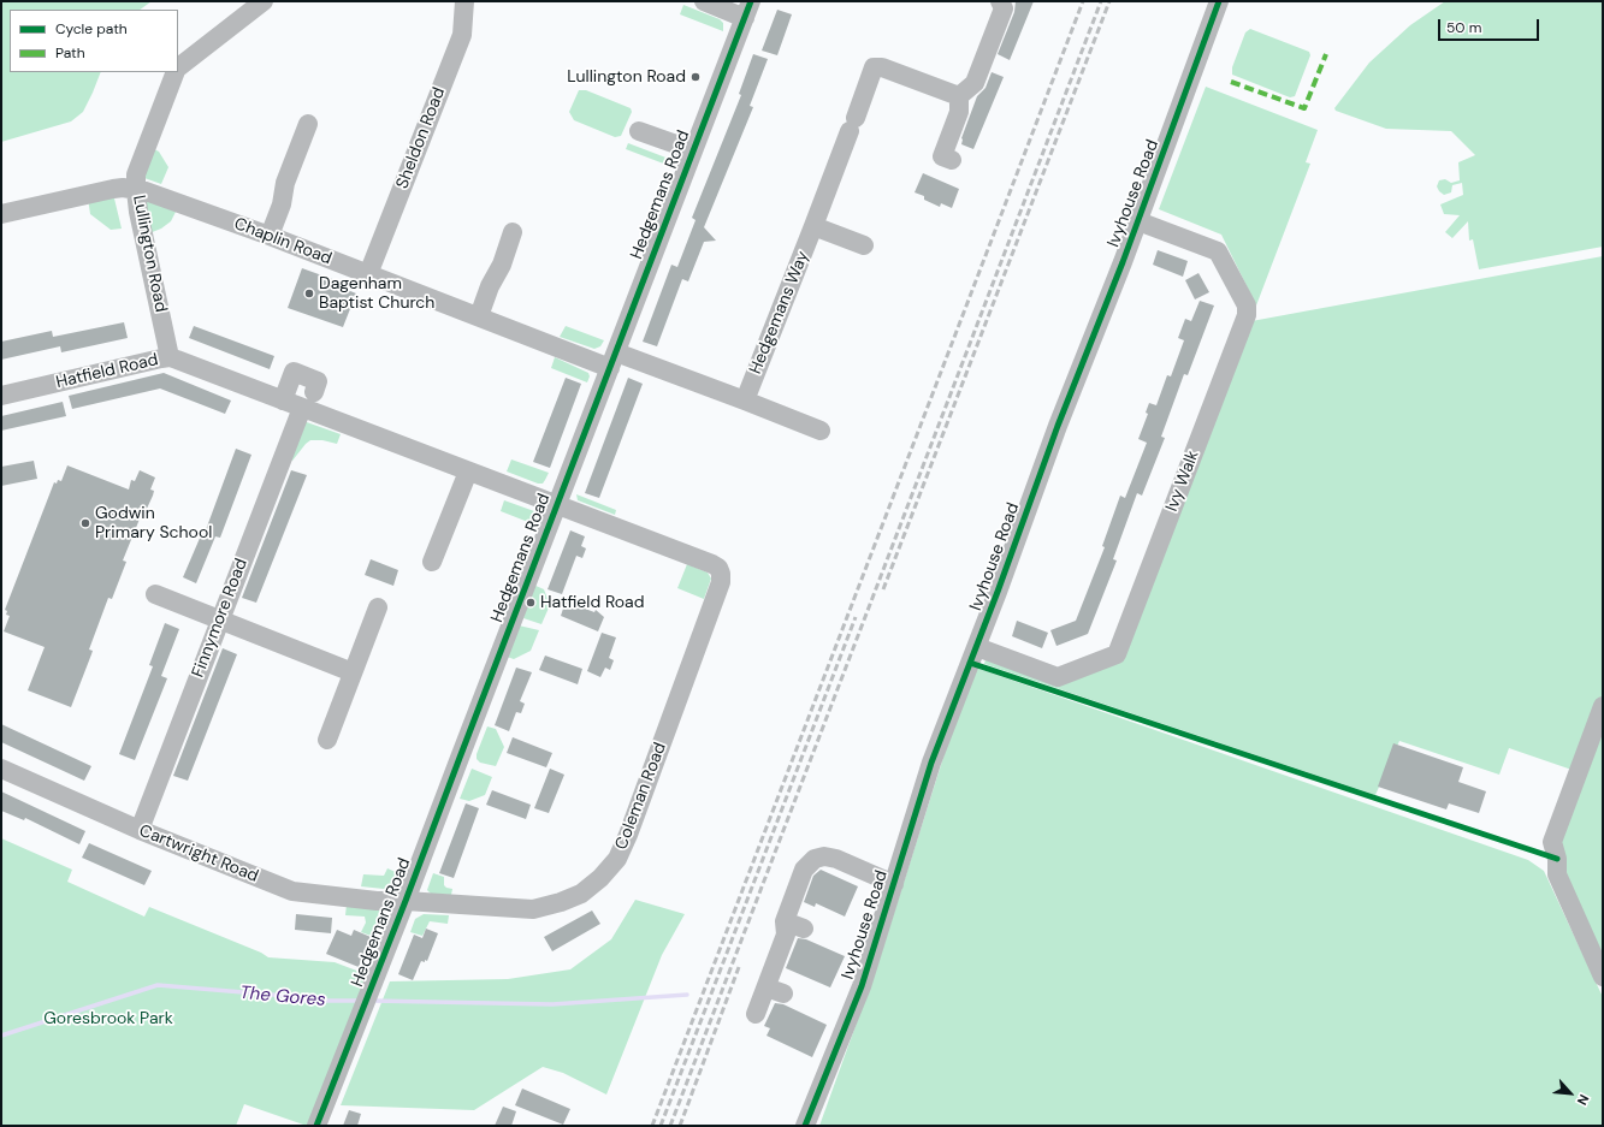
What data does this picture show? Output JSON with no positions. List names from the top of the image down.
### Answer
{
  "streets": {
    "street": [
      "Sheldon Road",
      "Ivyhouse Road",
      "Hedgemans Road",
      "Chaplin Road",
      "Lullington Road",
      "Hedgemans Way",
      "Hatfield Road",
      "Ivy Walk",
      "Finnymore Road",
      "Coleman Road",
      "Cartwright Road"
    ]
  },
  "crossings": [
    ["Sheldon Road", "Chaplin Road"],
    ["Ivyhouse Road", "Ivy Walk"],
    ["Hedgemans Road", "Chaplin Road"],
    ["Hedgemans Road", "Hatfield Road"],
    ["Hedgemans Road", "Coleman Road"],
    ["Hedgemans Road", "Cartwright Road"],
    ["Chaplin Road", "Lullington Road"],
    ["Lullington Road", "Hatfield Road"],
    ["Hatfield Road", "Finnymore Road"],
    ["Hatfield Road", "Coleman Road"],
    ["Finnymore Road", "Cartwright Road"],
    ["Coleman Road", "Cartwright Road"]
  ],
  "water": ["The Gores"],
  "parks": ["Goresbrook Park"],
  "places": [
    "Lullington Road",
    "Dagenham Baptist Church",
    "Godwin Primary School",
    "Hatfield Road"
  ],
  "legend": ["Cycle path", "Path"],
  "scale_bar": "50 m",
  "north": "bottom right"
}
